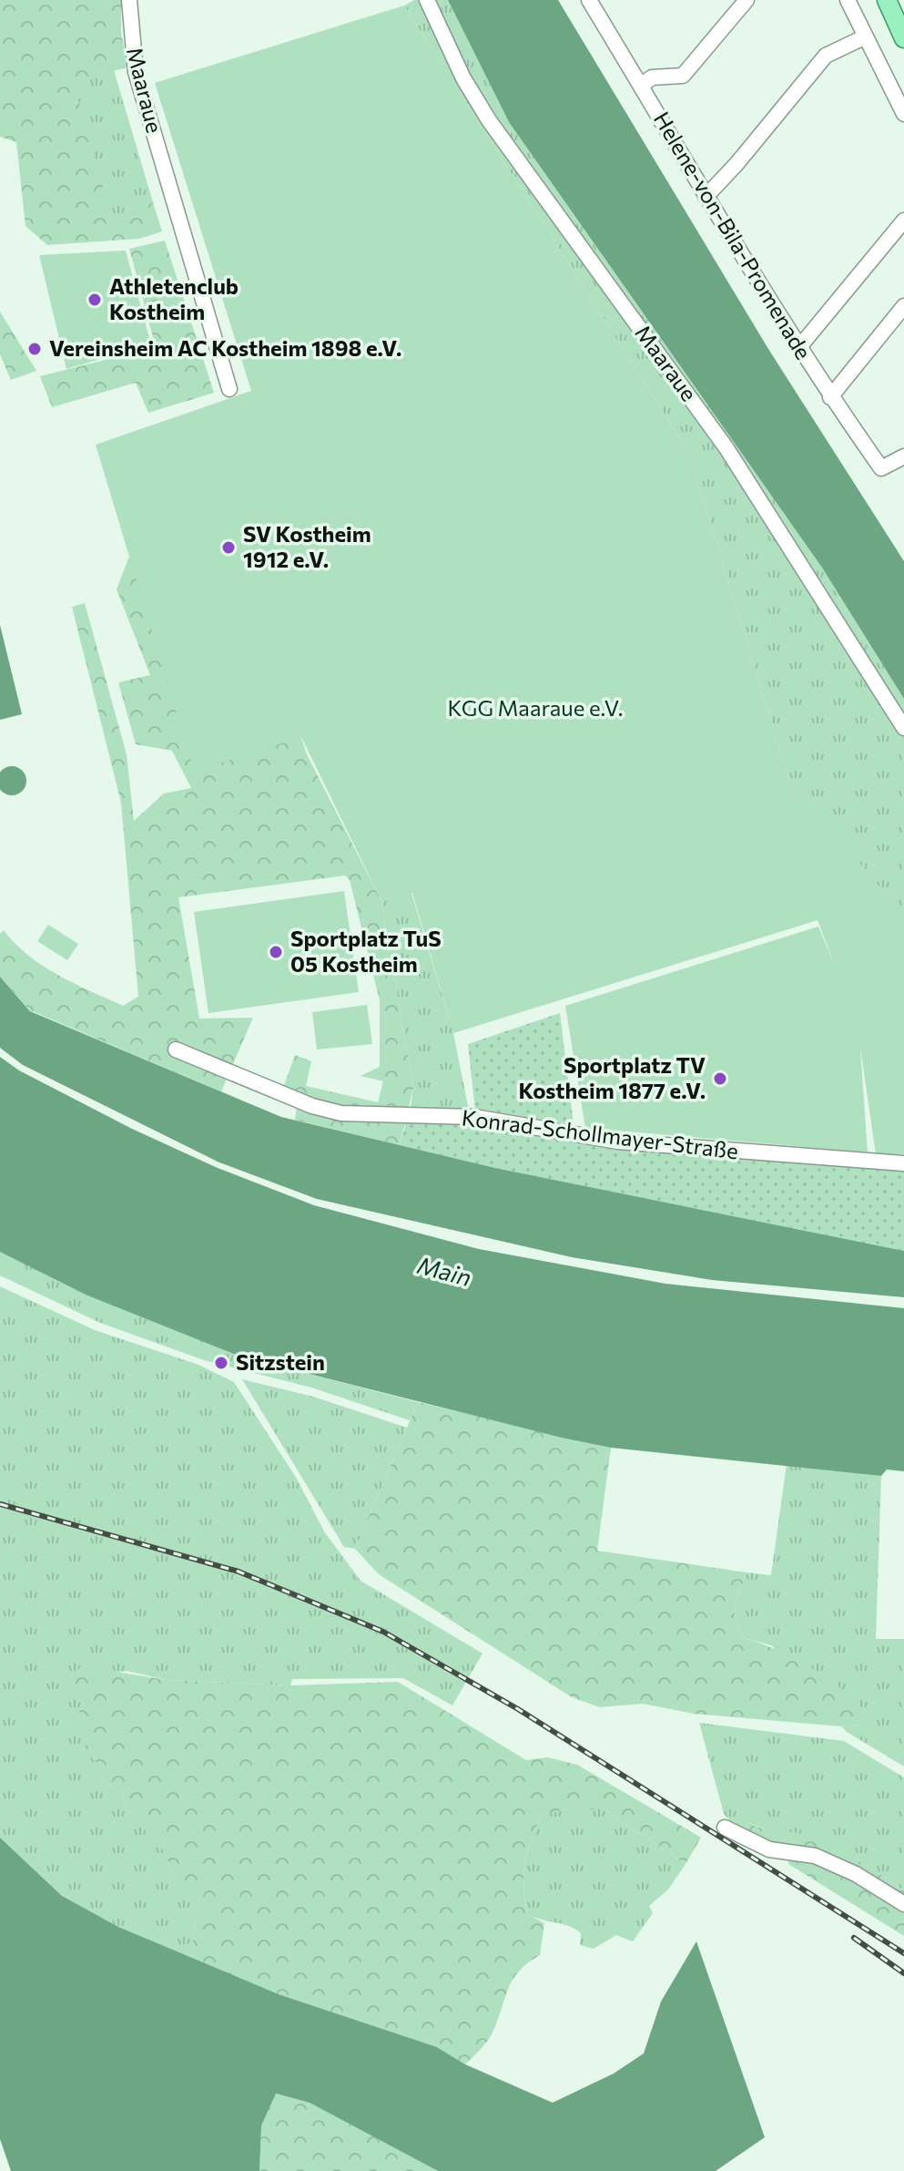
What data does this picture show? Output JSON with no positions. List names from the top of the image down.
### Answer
{
  "streets": {
    "street": ["Maaraue", "Helene-von-Bila-Promenade", "Konrad-Schollmayer-Straße"]
  },
  "water": ["Main"],
  "parks": ["KGG Maaraue e.V."],
  "places": [
    "Athletenclub Kostheim",
    "Vereinsheim AC Kostheim 1898 e.V.",
    "SV Kostheim 1912 e.V.",
    "Sportplatz TuS 05 Kostheim",
    "Sportplatz TV Kostheim 1877 e.V.",
    "Sitzstein"
  ]
}
